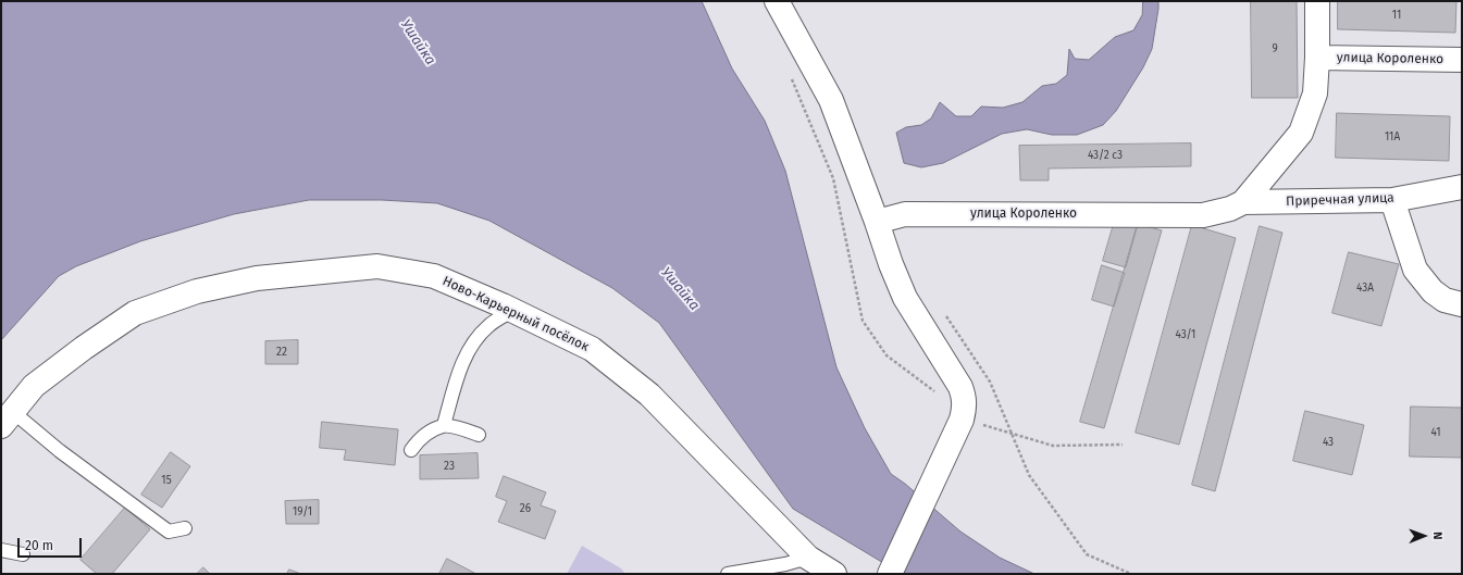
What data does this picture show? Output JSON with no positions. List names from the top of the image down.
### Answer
{
  "streets": {
    "street": ["улица Короленко", "Приречная улица", "Ново-Карьерный посёлок"]
  },
  "crossings": [
    ["улица Короленко", "Приречная улица"]
  ],
  "water": ["Ушайка"],
  "house_numbers": [
    "11",
    "9",
    "11А",
    "43/2 с3",
    "43А",
    "43/1",
    "22",
    "41",
    "43",
    "23",
    "15",
    "26",
    "19/1"
  ],
  "scale_bar": "20 m",
  "north": "right"
}
